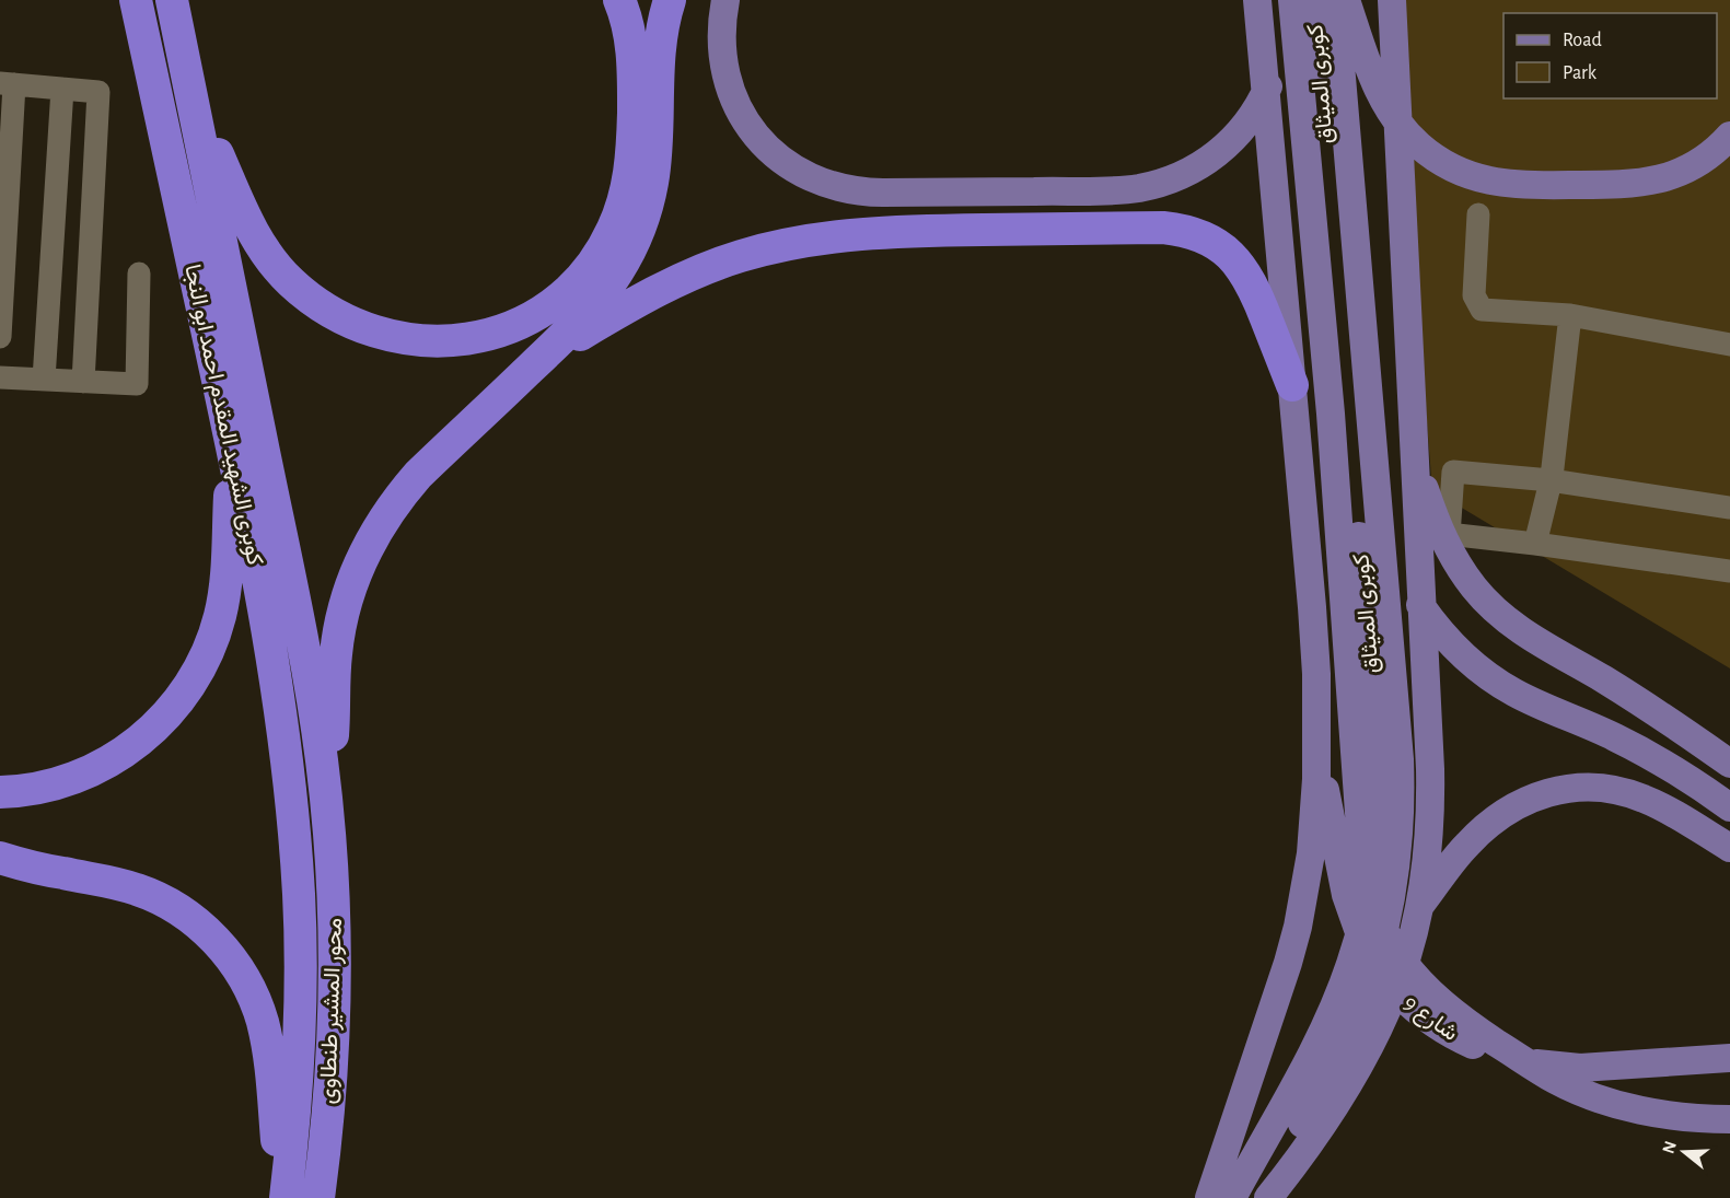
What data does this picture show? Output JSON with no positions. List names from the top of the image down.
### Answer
{
  "streets": {
    "highway": ["كوبرى الشهيد المقدم احمد ابو النجا", "محور المشير طنطاوى"],
    "main road": ["كوبرى الميثاق", "شارع 9"]
  },
  "crossings": [
    ["كوبرى الشهيد المقدم احمد ابو النجا", "محور المشير طنطاوى"]
  ],
  "legend": ["Road", "Park"],
  "north": "left"
}
